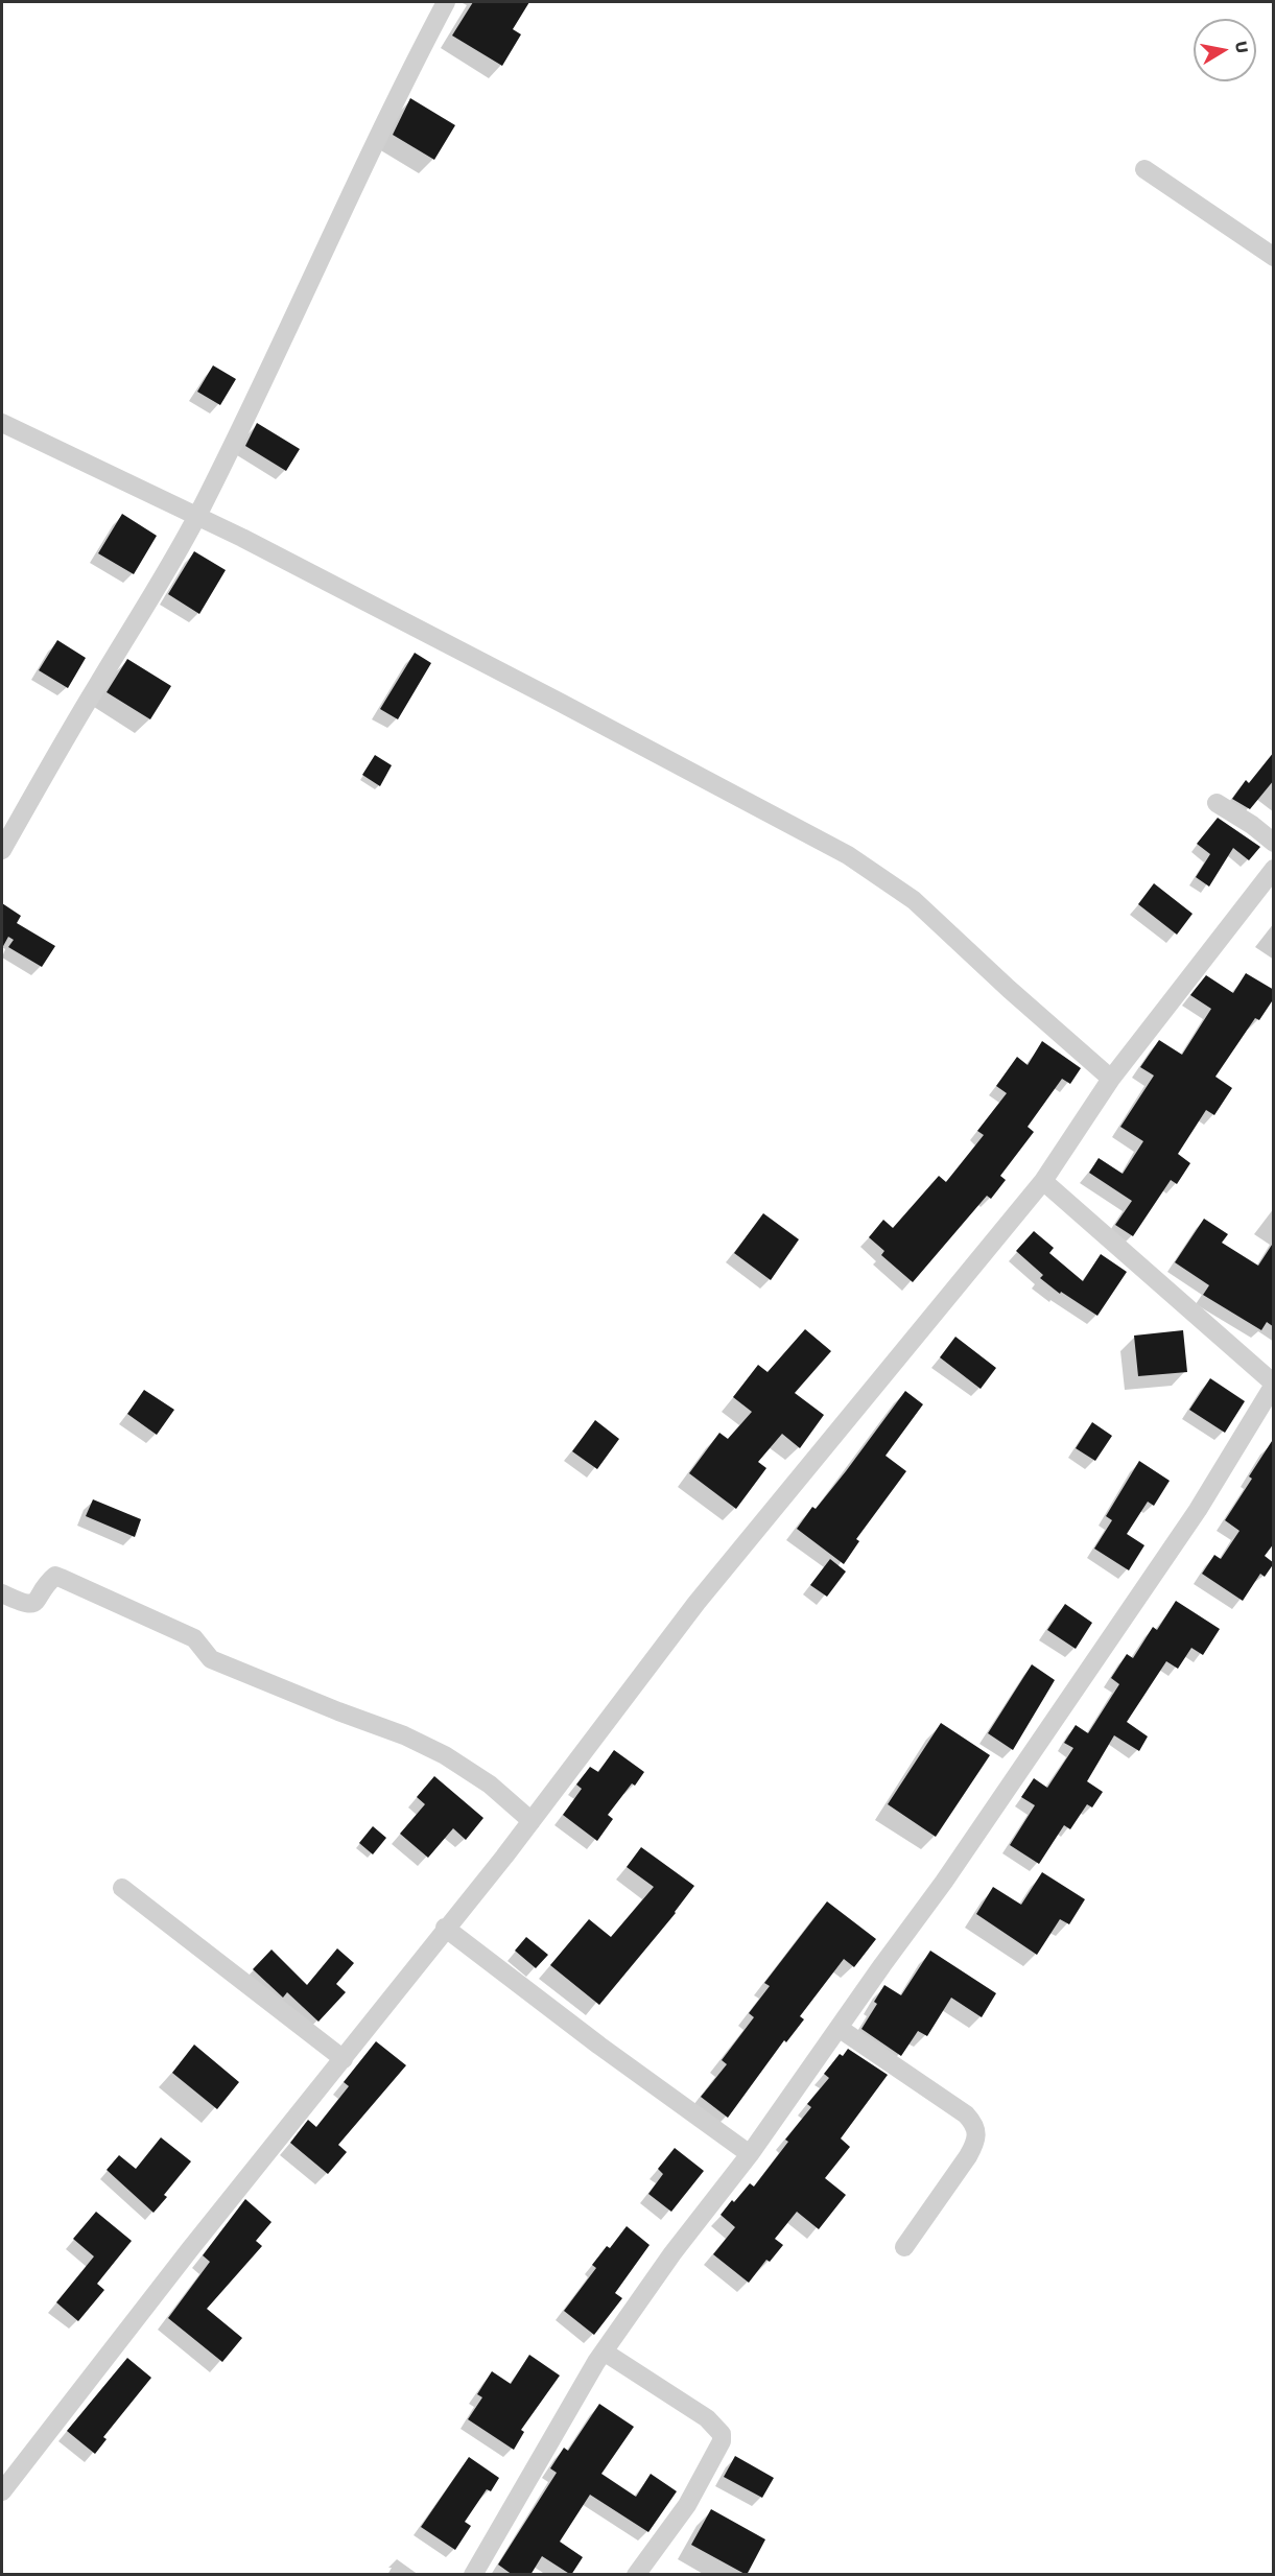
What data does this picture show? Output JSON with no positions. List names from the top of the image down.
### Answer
{
  "north": "right"
}
